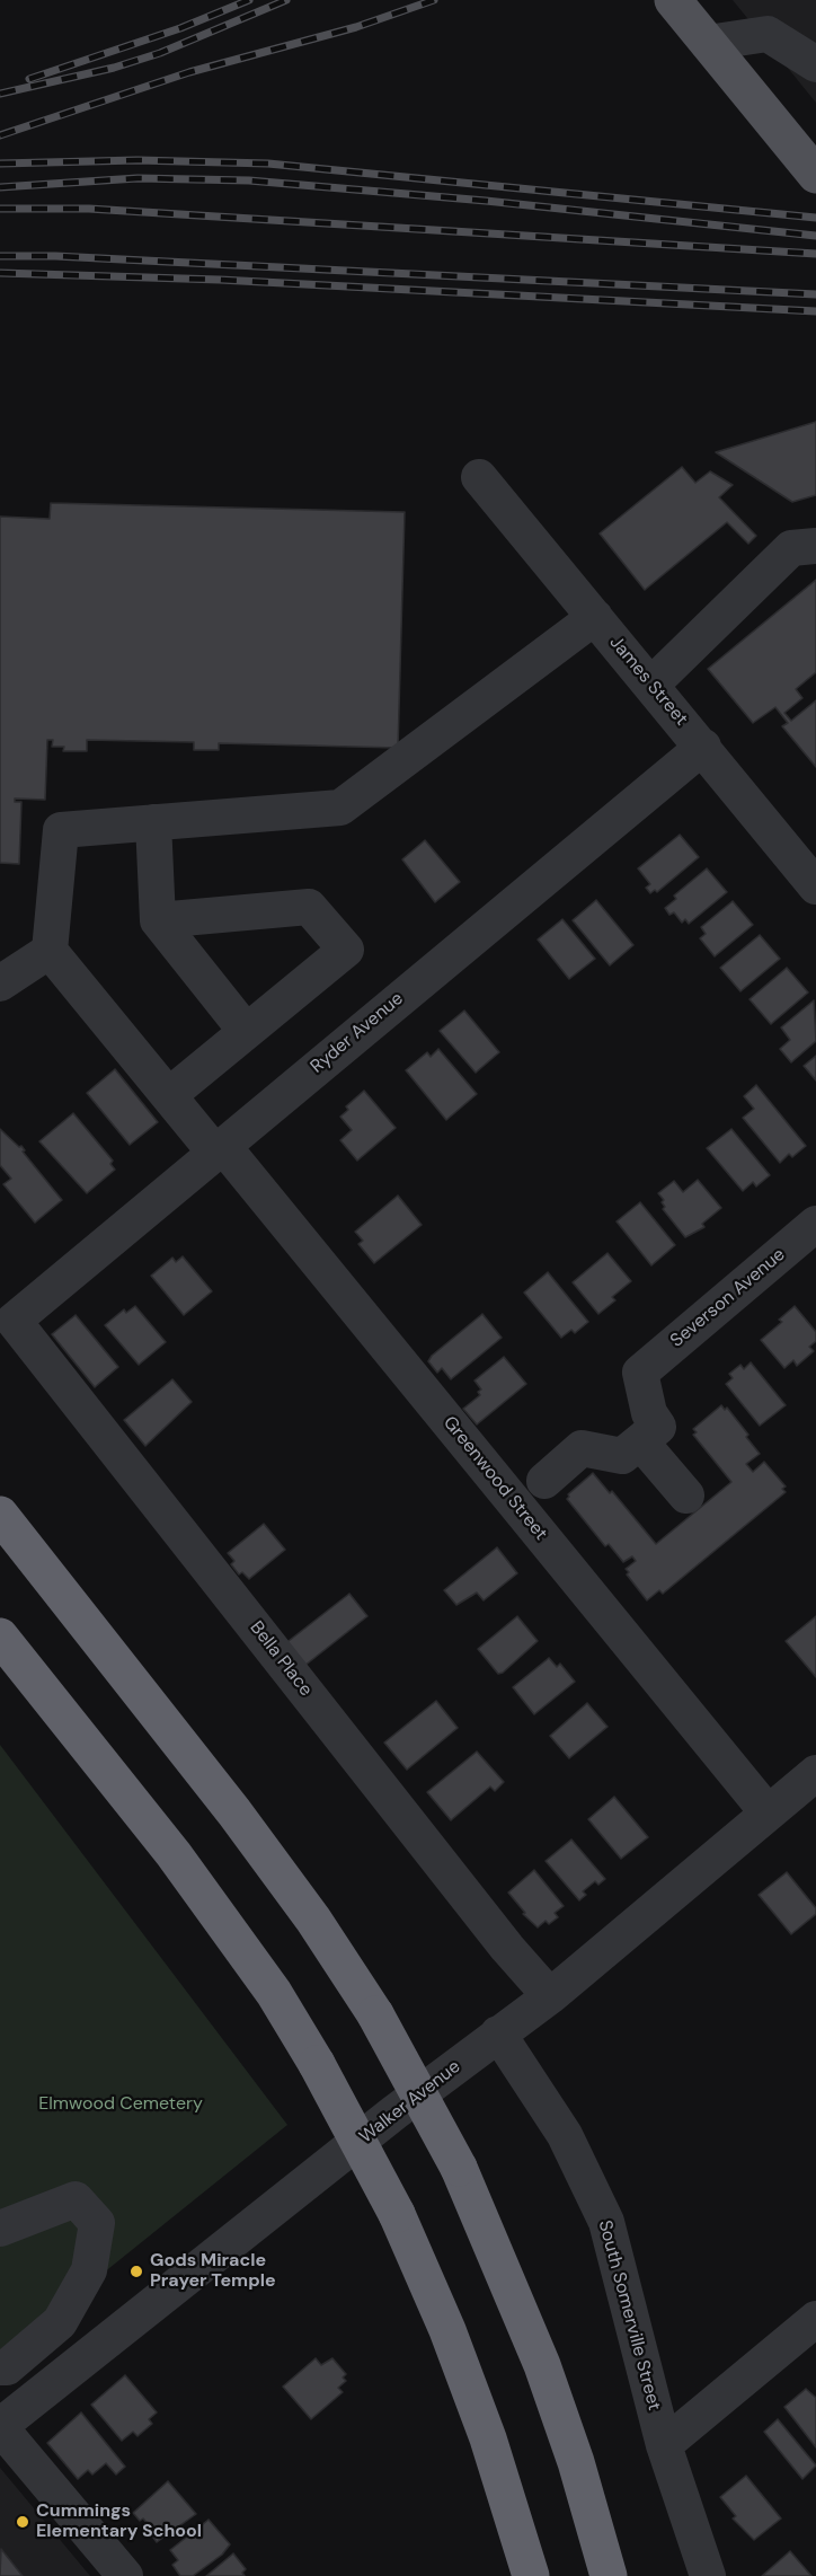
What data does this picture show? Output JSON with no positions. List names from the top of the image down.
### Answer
{
  "streets": {
    "street": [
      "James Street",
      "Ryder Avenue",
      "Severson Avenue",
      "Greenwood Street",
      "Bella Place",
      "Walker Avenue",
      "South Somerville Street"
    ]
  },
  "crossings": [
    ["James Street", "Ryder Avenue"],
    ["Ryder Avenue", "Greenwood Street"],
    ["Ryder Avenue", "Bella Place"],
    ["Greenwood Street", "Walker Avenue"],
    ["Bella Place", "Walker Avenue"],
    ["Walker Avenue", "South Somerville Street"]
  ],
  "parks": ["Elmwood Cemetery"],
  "places": ["Gods Miracle Prayer Temple", "Cummings Elementary School"]
}
